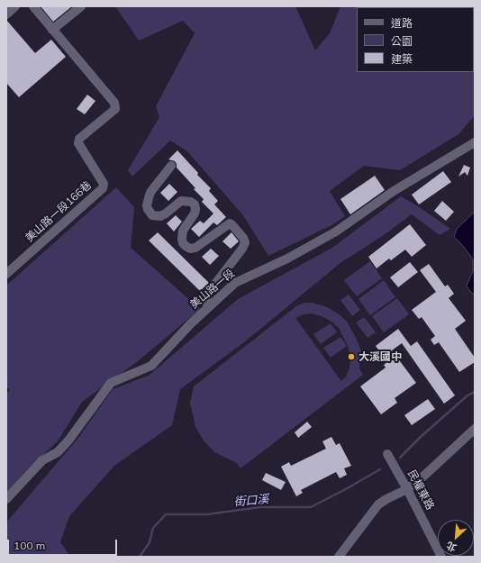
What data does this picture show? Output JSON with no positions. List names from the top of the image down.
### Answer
{
  "streets": {
    "street": ["美山路一段166巷", "美山路一段", "民權東路"]
  },
  "water": ["街口溪"],
  "places": ["大溪國中"],
  "legend": ["道路", "公園", "建築"],
  "scale_bar": "100 m",
  "north": "bottom left"
}
